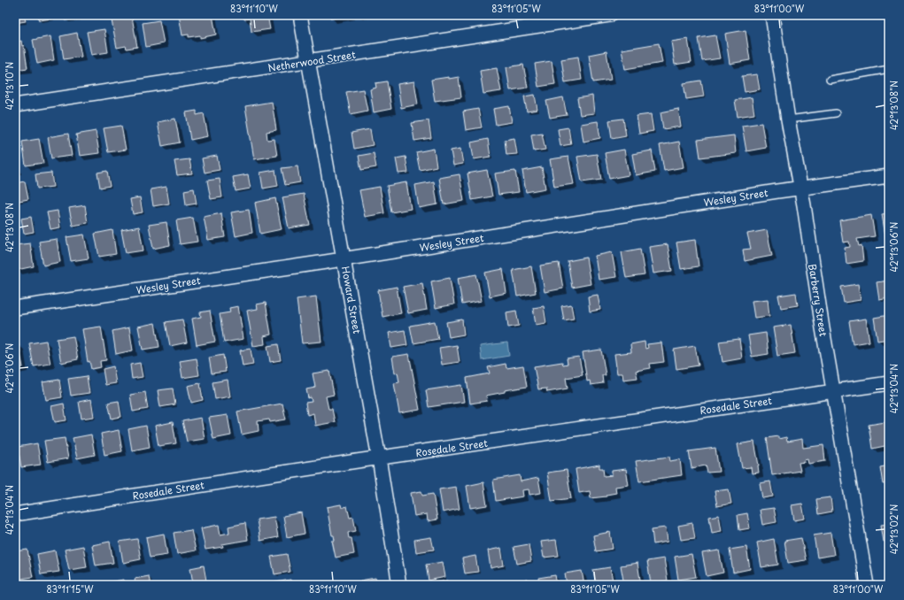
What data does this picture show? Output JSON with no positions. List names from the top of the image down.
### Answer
{
  "streets": {
    "street": [
      "Netherwood Street",
      "Wesley Street",
      "Howard Street",
      "Barberry Street",
      "Rosedale Street"
    ]
  },
  "crossings": [
    ["Netherwood Street", "Howard Street"],
    ["Wesley Street", "Howard Street"],
    ["Wesley Street", "Barberry Street"],
    ["Howard Street", "Rosedale Street"],
    ["Barberry Street", "Rosedale Street"]
  ],
  "coordinates": [
    "83°11'10\"W",
    "83°11'05\"W",
    "83°11'00\"W",
    "42°13'10\"N",
    "42°13'08\"N",
    "42°13'06\"N",
    "42°13'04\"N",
    "42°13'02\"N",
    "83°11'15\"W"
  ]
}
